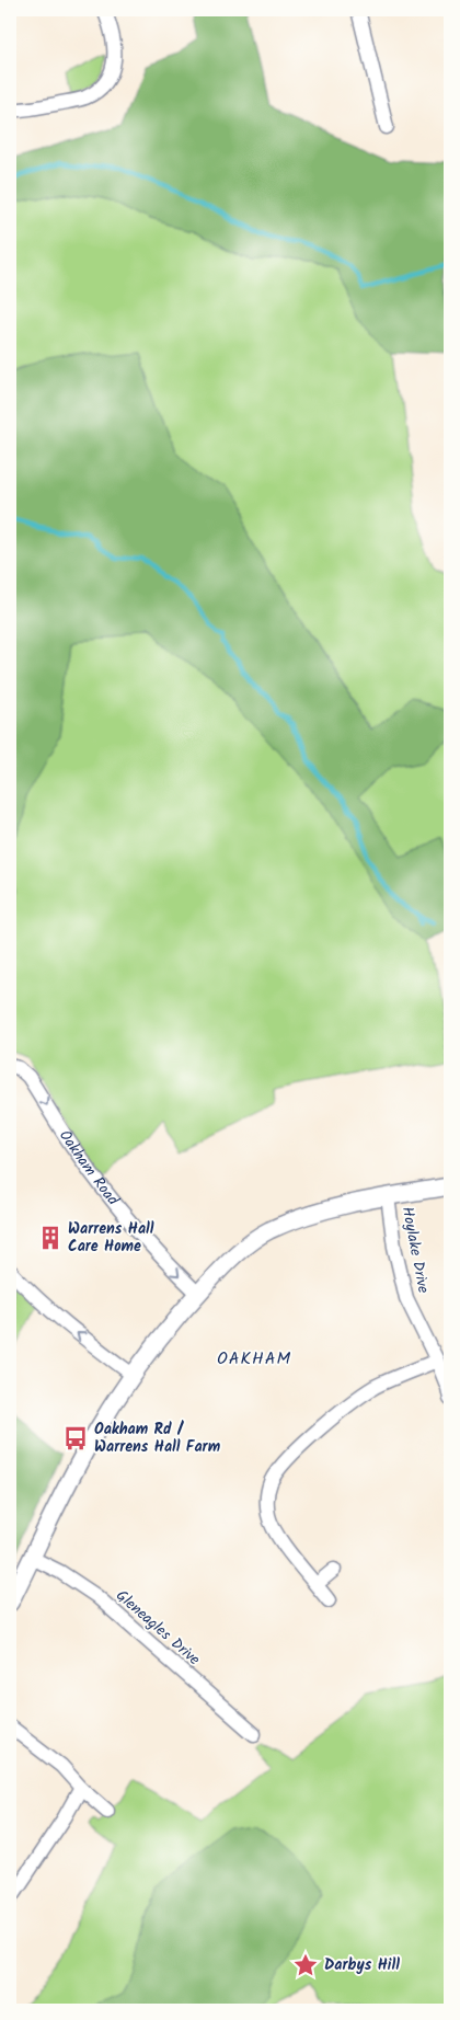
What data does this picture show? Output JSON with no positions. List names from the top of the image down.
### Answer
{
  "streets": {
    "street": ["Oakham Road", "Hoylake Drive", "Gleneagles Drive"]
  },
  "districts": ["OAKHAM"],
  "places": {
    "building": ["Warrens Hall Care Home"],
    "bus stop": ["Oakham Rd / Warrens Hall Farm"],
    "place": ["Darbys Hill"]
  }
}
